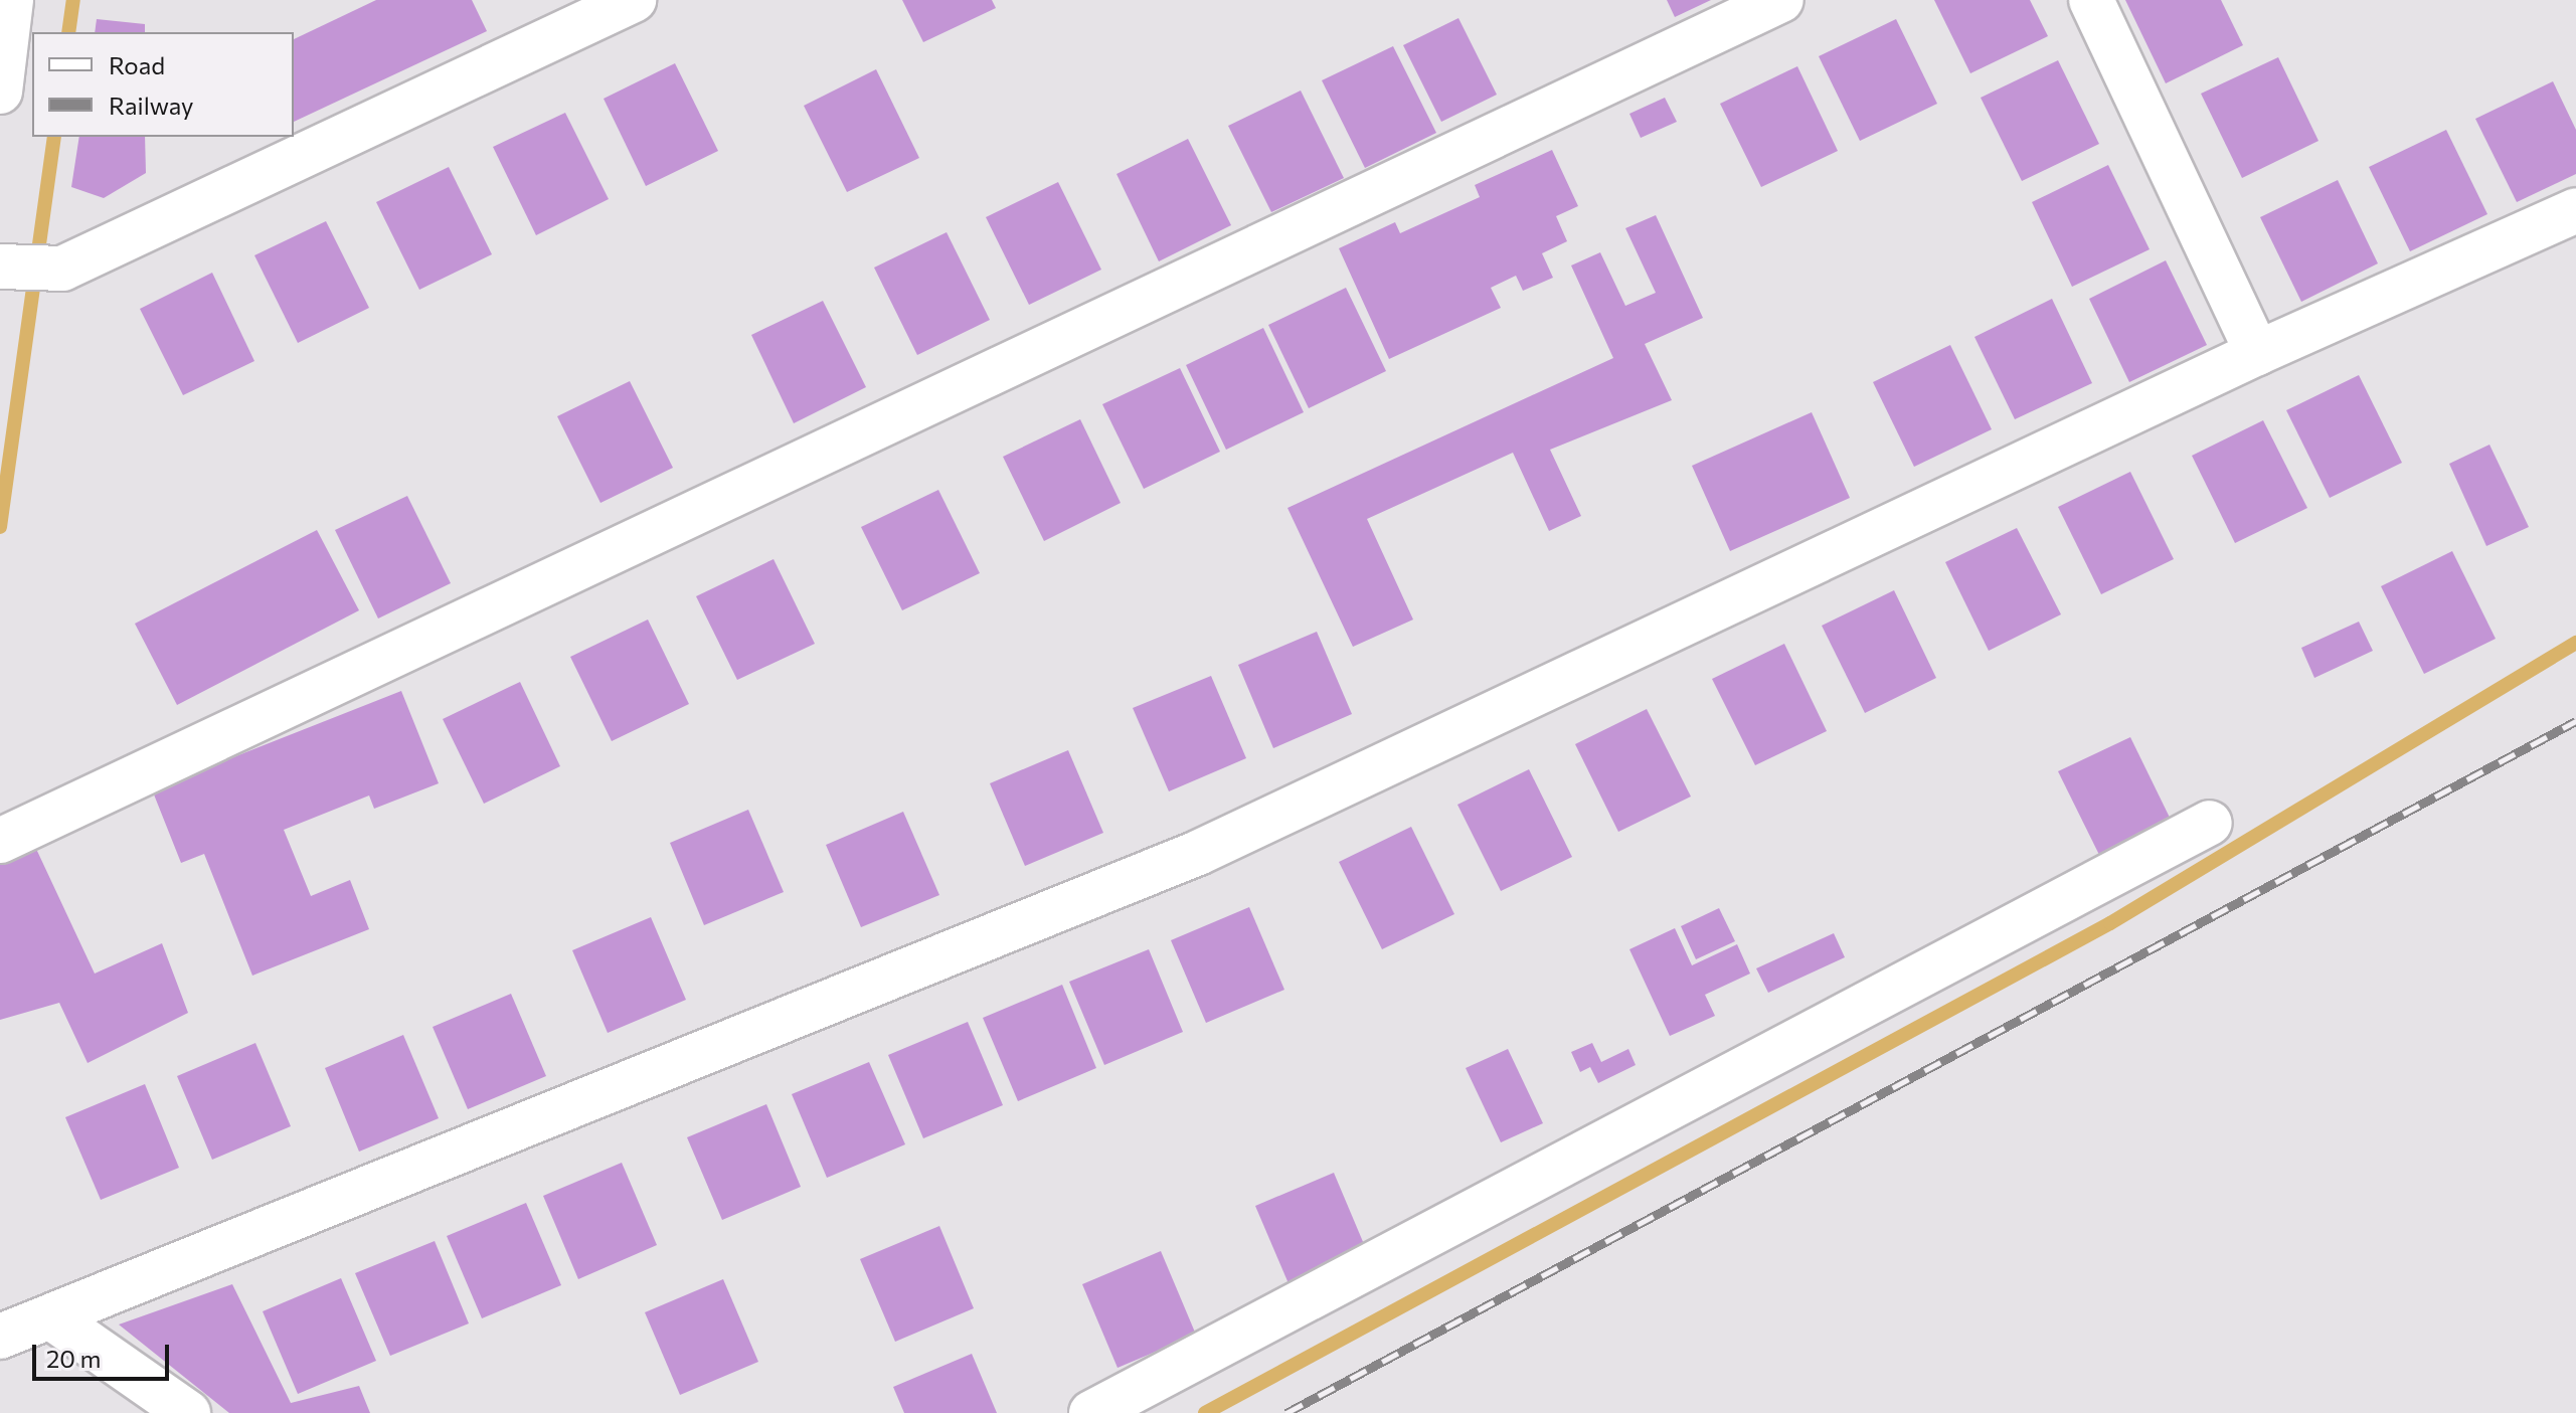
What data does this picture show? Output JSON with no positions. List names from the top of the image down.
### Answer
{
  "legend": ["Road", "Railway"],
  "scale_bar": "20 m"
}
